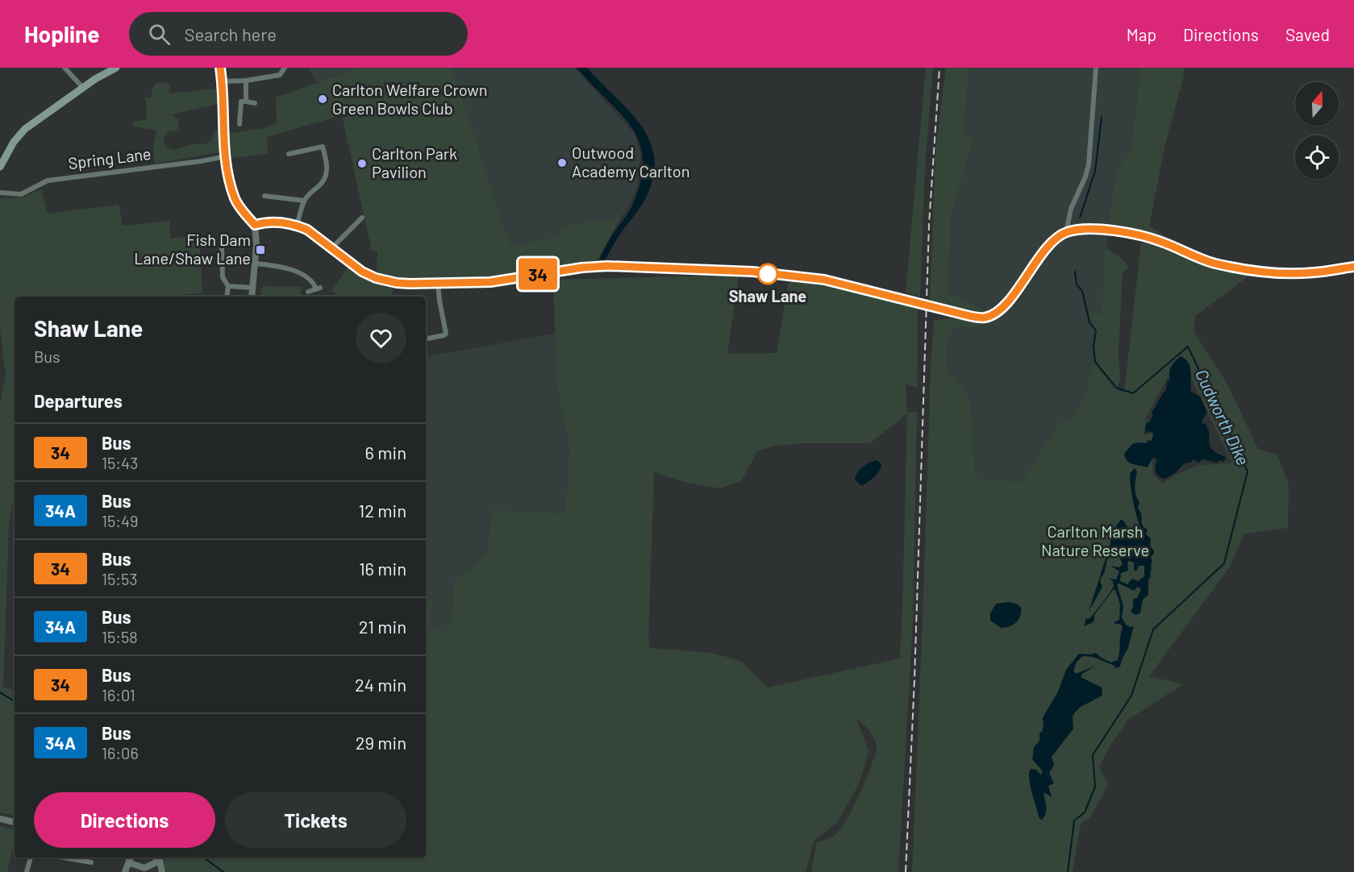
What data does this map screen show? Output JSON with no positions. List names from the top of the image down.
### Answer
{
  "streets": {
    "street": ["Spring Lane"]
  },
  "water": ["Cudworth Dike"],
  "parks": ["Carlton Marsh Nature Reserve"],
  "places": {
    "other": [
      "Carlton Welfare Crown Green Bowls Club",
      "Outwood Academy Carlton",
      "Carlton Park Pavilion",
      "Shaw Lane"
    ],
    "transit": ["Fish Dam Lane/Shaw Lane"]
  },
  "lines": ["bus line 34"],
  "north": "top",
  "page": {
    "header": "Hopline",
    "search": "Search here",
    "nav": ["Map", "Directions", "Saved"],
    "on_map": "34",
    "heading": [
      ["Shaw Lane", "Bus"],
      "Departures"
    ],
    "list": [
      {
        "mark": "34",
        "name": "Bus",
        "note": "15:43",
        "value": "6 min"
      },
      {
        "mark": "34A",
        "name": "Bus",
        "note": "15:49",
        "value": "12 min"
      },
      {
        "mark": "34",
        "name": "Bus",
        "note": "15:53",
        "value": "16 min"
      },
      {
        "mark": "34A",
        "name": "Bus",
        "note": "15:58",
        "value": "21 min"
      },
      {
        "mark": "34",
        "name": "Bus",
        "note": "16:01",
        "value": "24 min"
      },
      {
        "mark": "34A",
        "name": "Bus",
        "note": "16:06",
        "value": "29 min"
      }
    ],
    "buttons": ["Directions", "Tickets"]
  }
}
